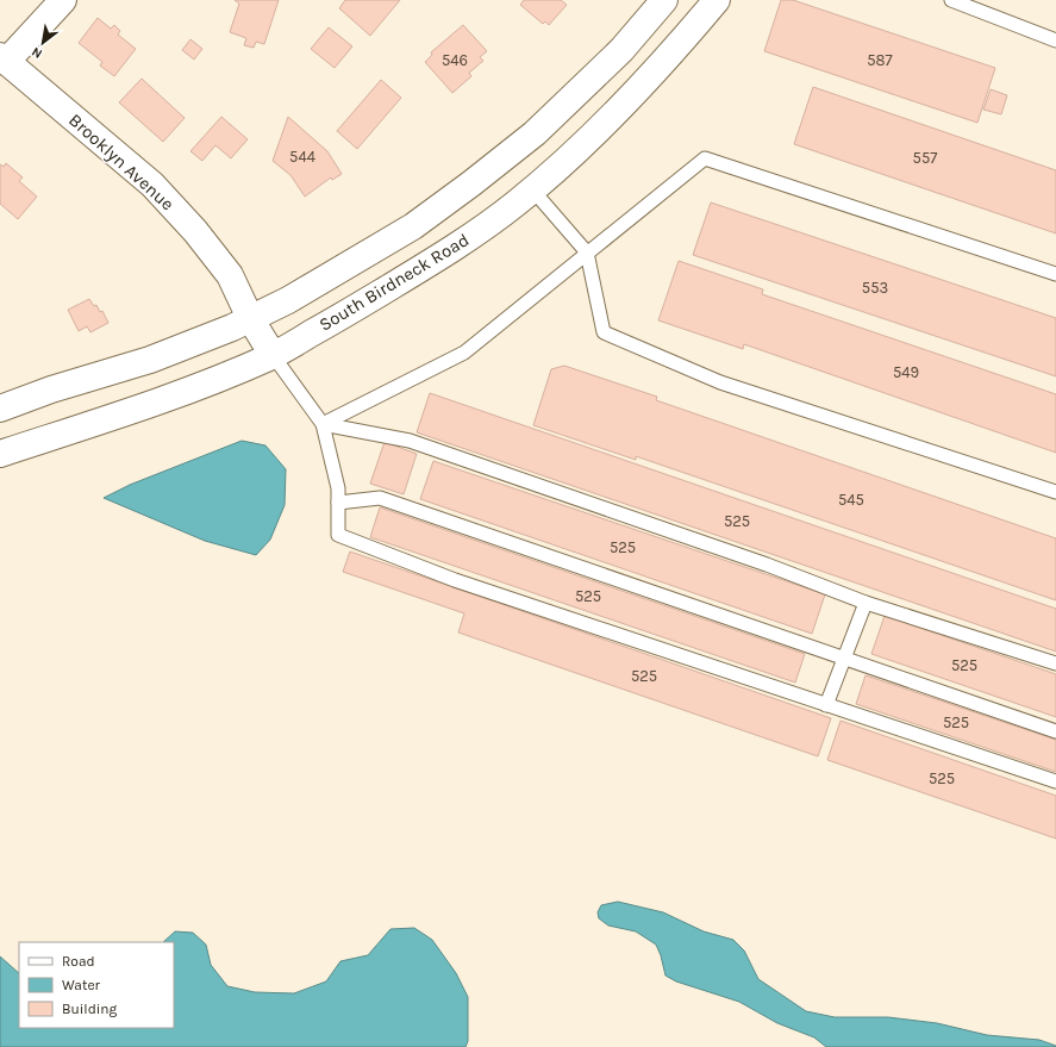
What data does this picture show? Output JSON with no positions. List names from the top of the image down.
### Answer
{
  "streets": {
    "main road": ["Brooklyn Avenue", "South Birdneck Road"]
  },
  "crossings": [
    ["Brooklyn Avenue", "South Birdneck Road"]
  ],
  "house_numbers": [
    "546",
    "587",
    "544",
    "557",
    "553",
    "549",
    "545",
    "525",
    "525",
    "525",
    "525",
    "525",
    "525",
    "525"
  ],
  "legend": ["Road", "Water", "Building"],
  "north": "bottom left"
}
